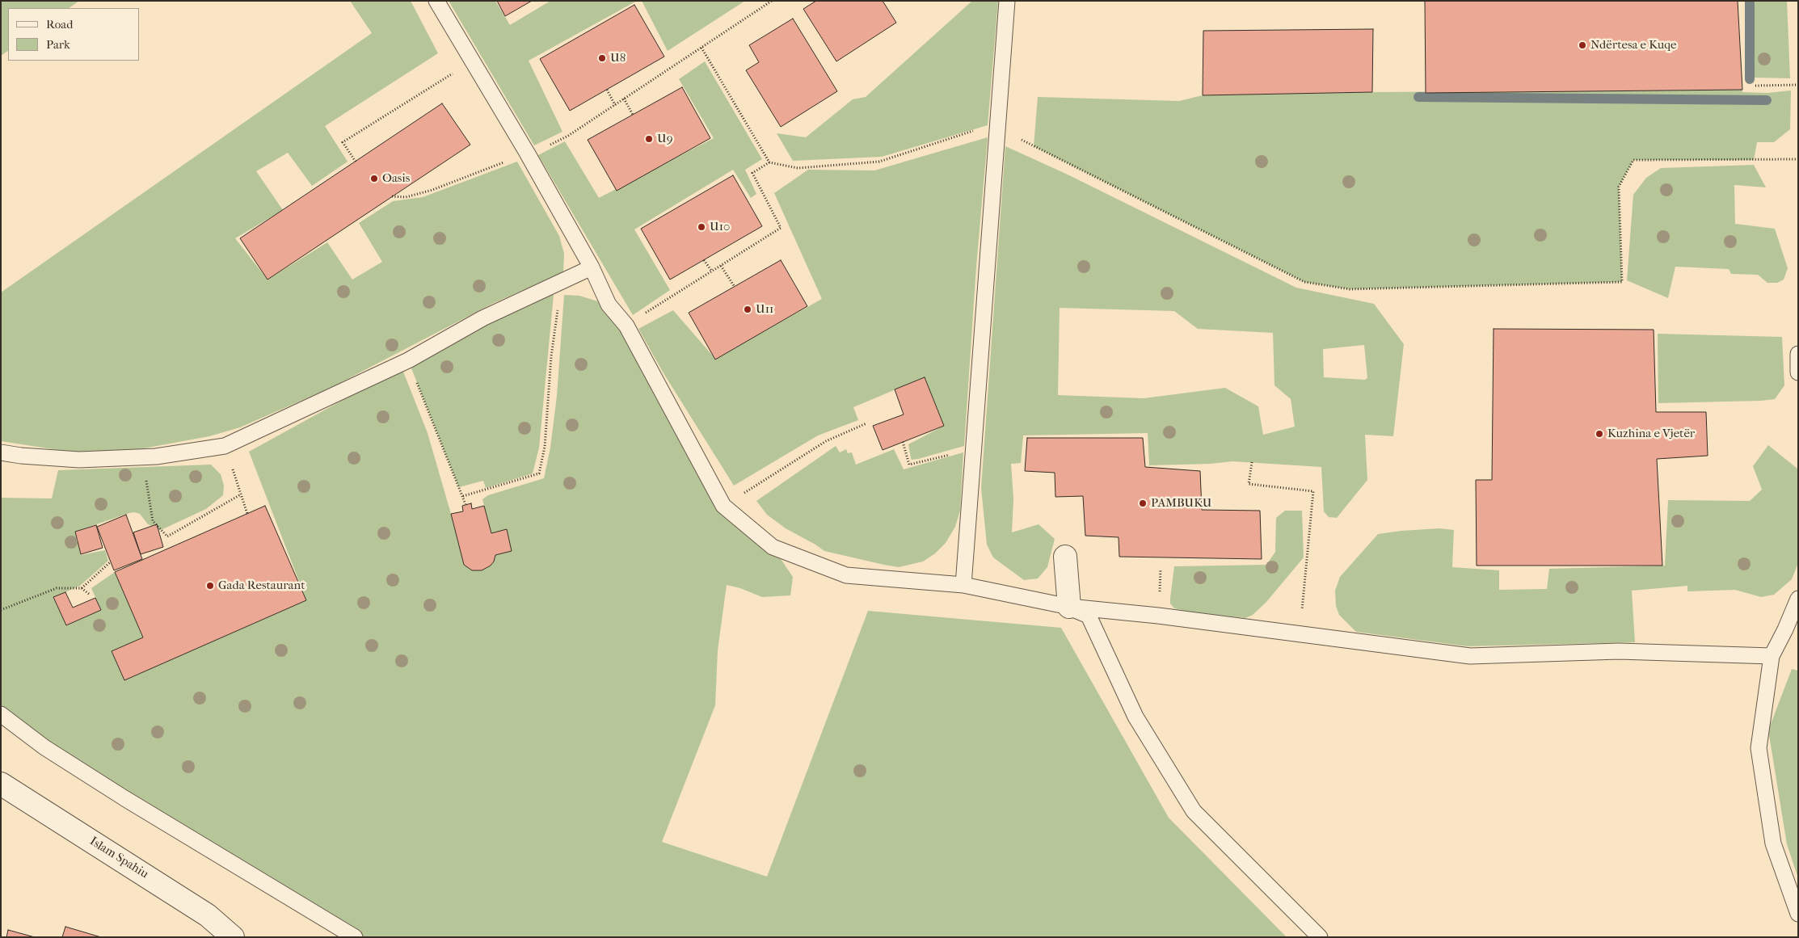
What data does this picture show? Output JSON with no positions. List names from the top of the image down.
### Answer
{
  "streets": {
    "street": ["Islam Spahiu"]
  },
  "places": [
    "Ndërtesa e Kuqe",
    "U8",
    "U9",
    "Oasis",
    "U10",
    "U11",
    "Kuzhina e Vjetër",
    "PAMBUKU",
    "Gada Restaurant"
  ],
  "legend": ["Road", "Park"]
}
